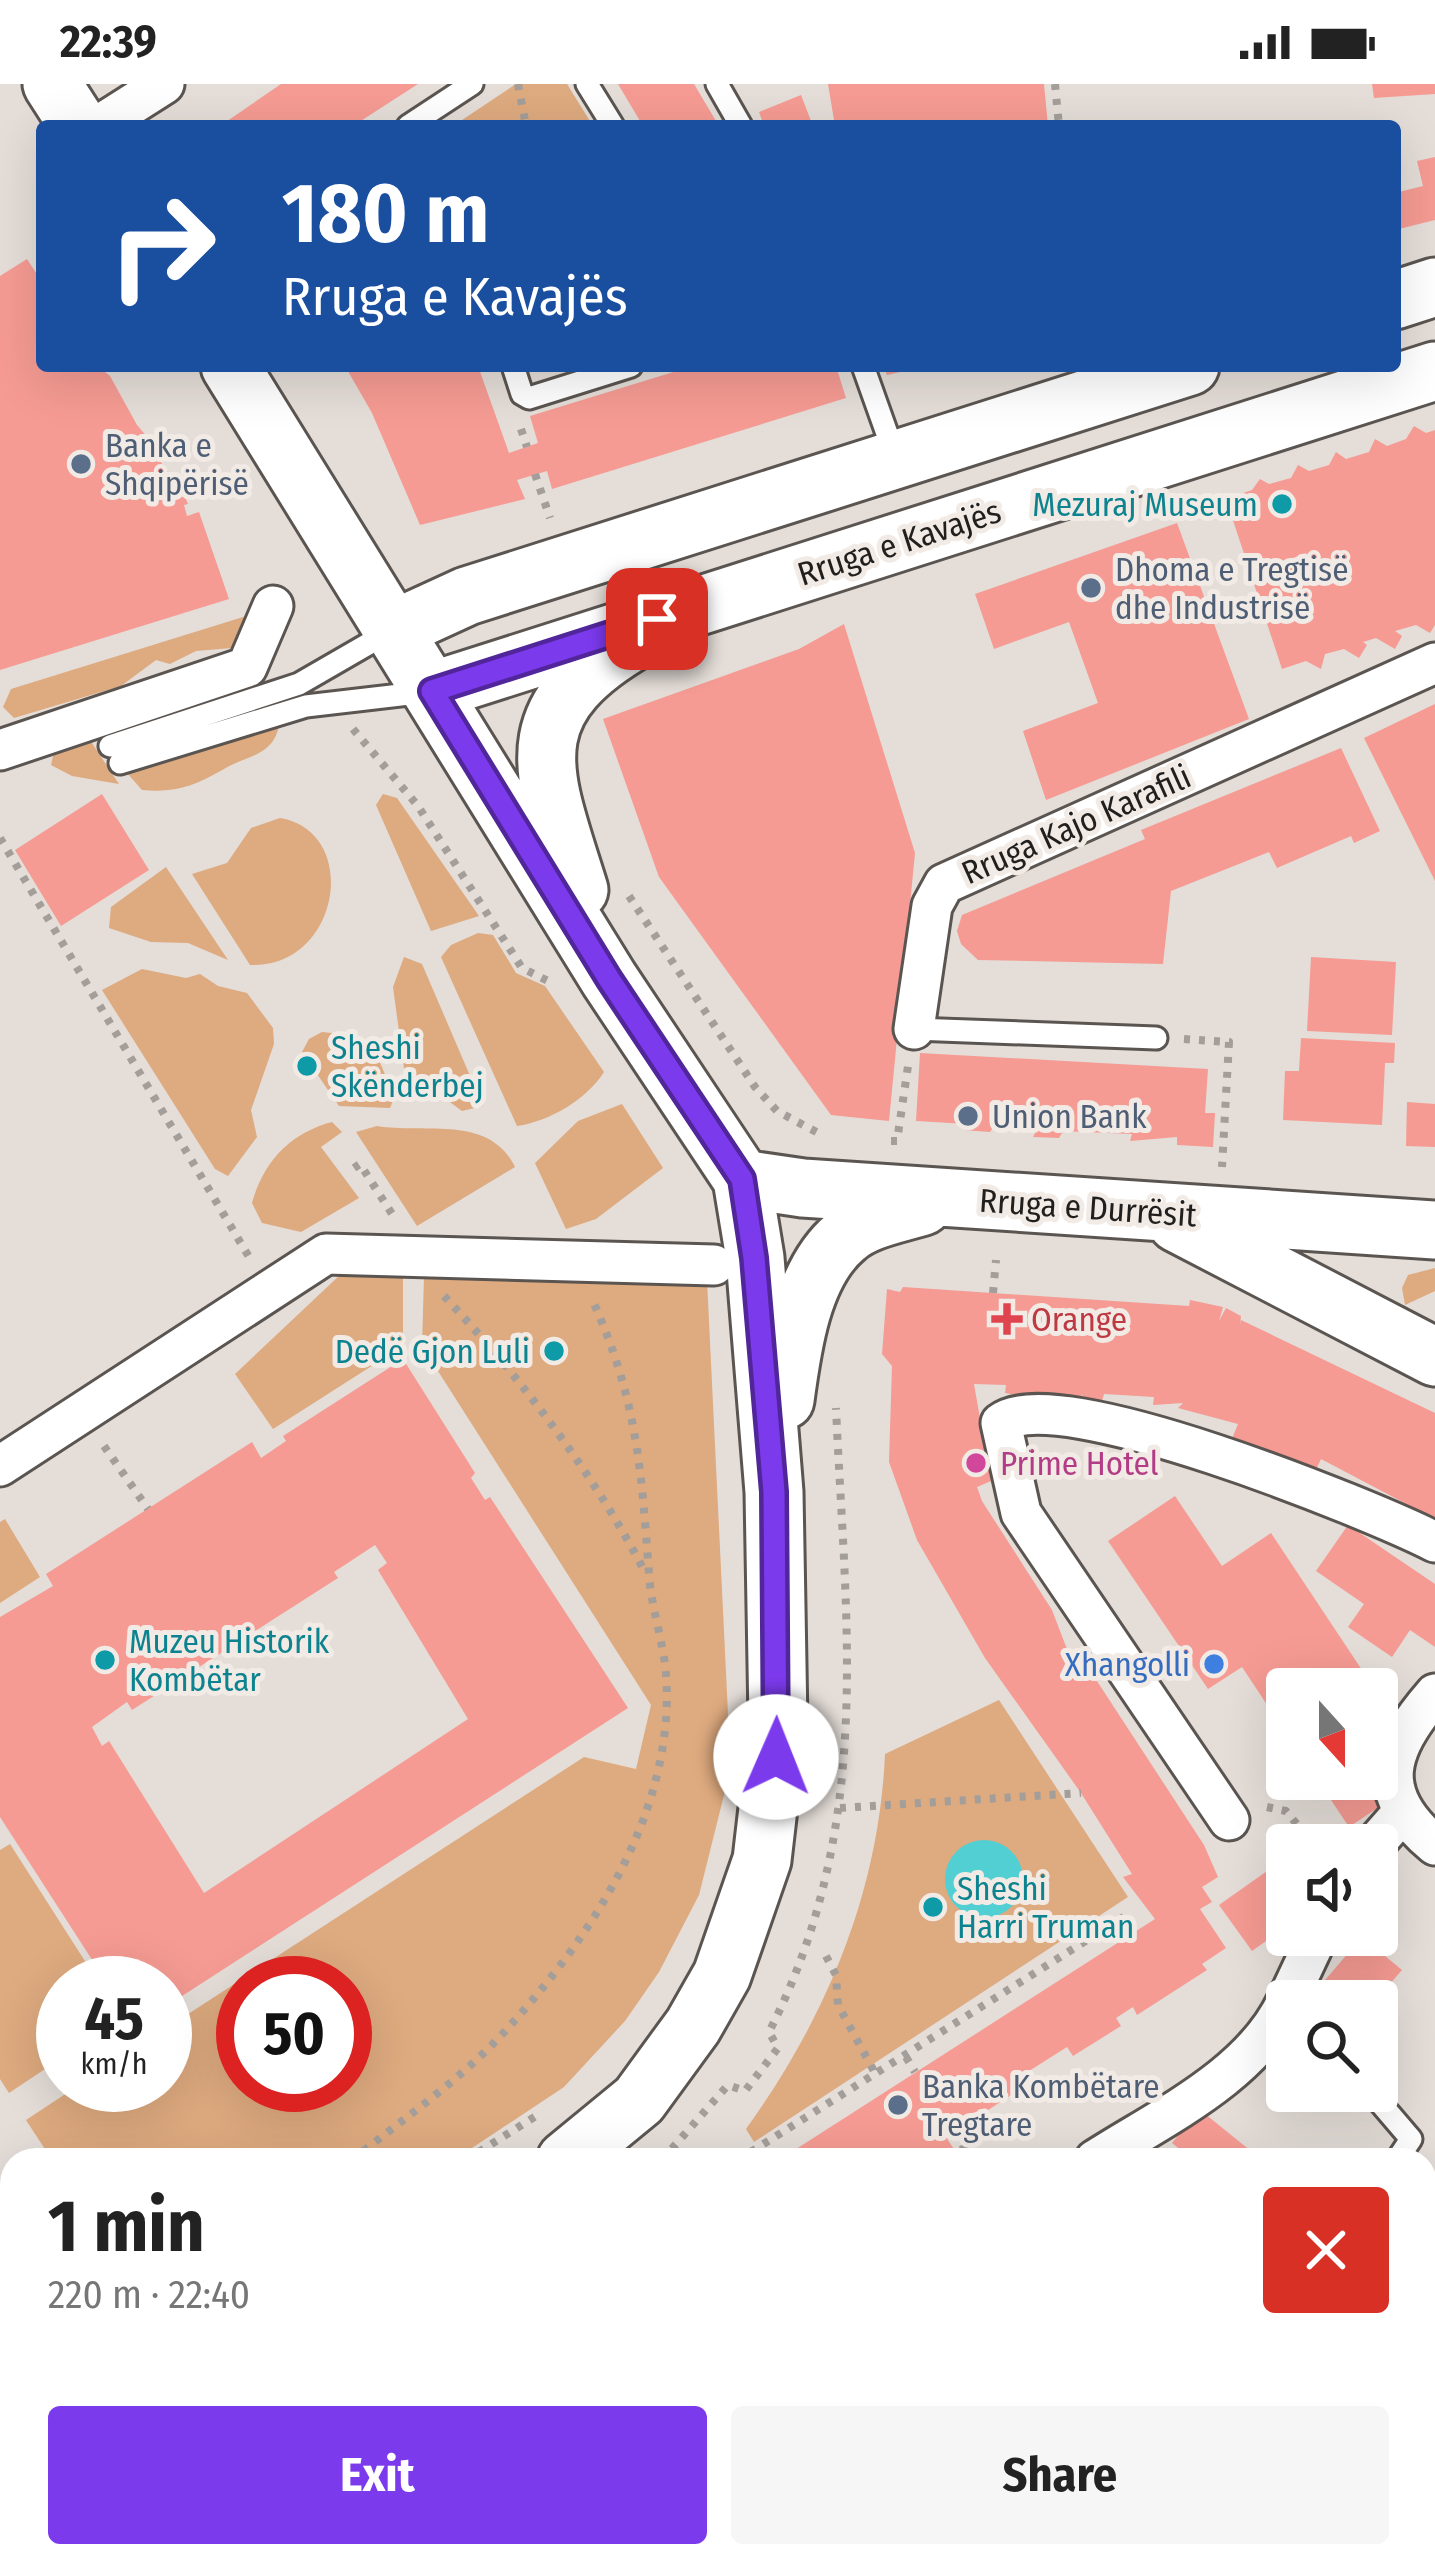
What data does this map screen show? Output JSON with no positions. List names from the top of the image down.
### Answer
{
  "streets": {
    "main road": ["Rruga e Kavajës", "Rruga e Durrësit"],
    "street": ["Rruga Kajo Karafili"]
  },
  "places": {
    "other": [
      "Banka e Shqipërisë",
      "Mezuraj Museum",
      "Dhoma e Tregtisë dhe Industrisë",
      "Sheshi Skënderbej",
      "Union Bank",
      "Dedë Gjon Luli",
      "Prime Hotel",
      "Muzeu Historik Kombëtar",
      "Xhangolli",
      "Sheshi Harri Truman",
      "Banka Kombëtare Tregtare"
    ],
    "health": ["Orange"]
  },
  "north": "bottom",
  "page": {
    "status": "22:39",
    "turn": ["180 m", "Rruga e Kavajës"],
    "speed": "45 km/h",
    "limit": "50",
    "heading": ["1 min", "220 m · 22:40"],
    "buttons": ["Exit", "Share"]
  }
}
